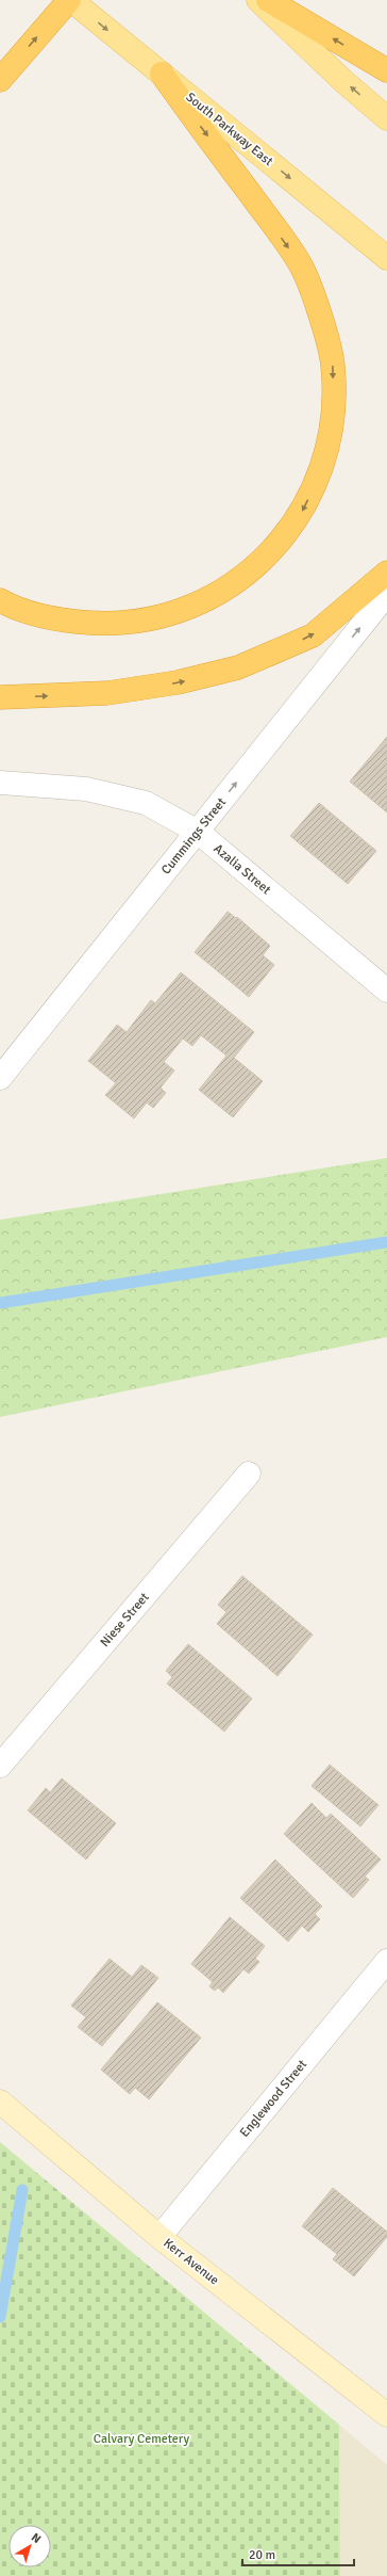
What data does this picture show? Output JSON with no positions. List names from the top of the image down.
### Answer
{
  "streets": {
    "main road": ["South Parkway East"],
    "street": [
      "Cummings Street",
      "Azalia Street",
      "Niese Street",
      "Englewood Street",
      "Kerr Avenue"
    ]
  },
  "crossings": [
    ["Cummings Street", "Azalia Street"],
    ["Englewood Street", "Kerr Avenue"]
  ],
  "one_way": ["Cummings Street"],
  "parks": ["Calvary Cemetery"],
  "scale_bar": "20 m",
  "north": "top right"
}
